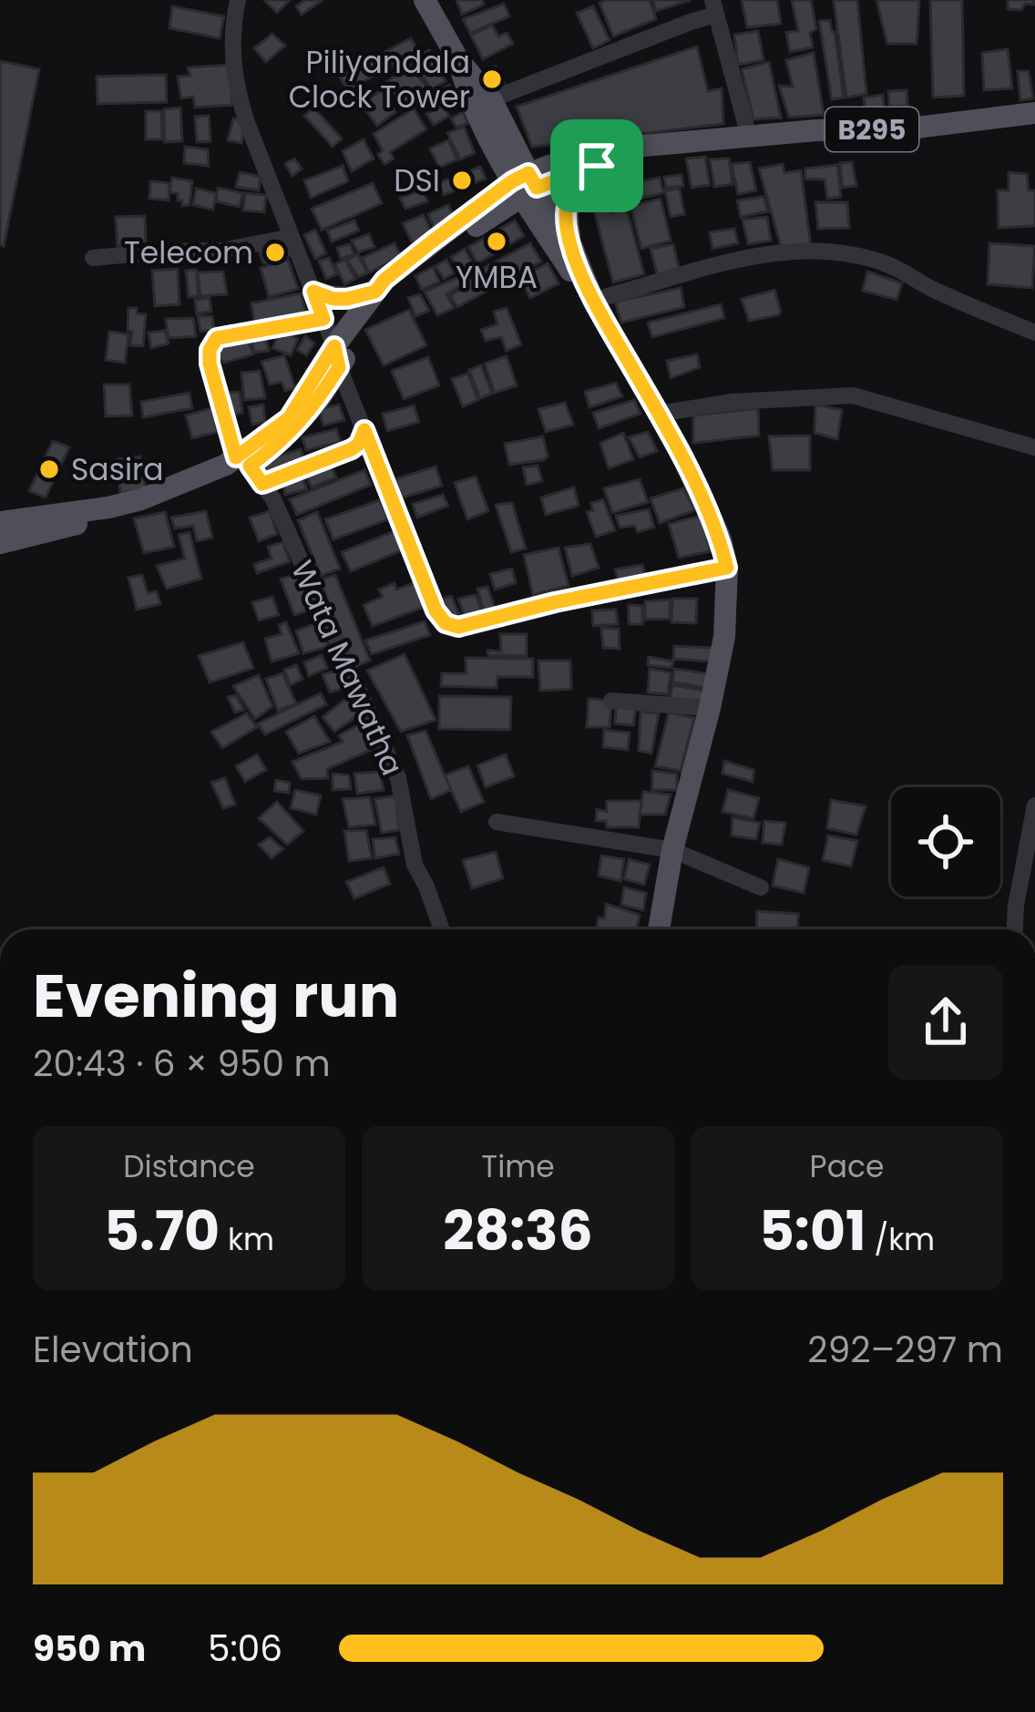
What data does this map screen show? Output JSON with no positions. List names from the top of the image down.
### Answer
{
  "streets": {
    "main road": ["B295"],
    "street": ["Wata Mawatha"]
  },
  "places": [
    "Piliyandala Clock Tower",
    "DSI",
    "YMBA",
    "Telecom",
    "Sasira"
  ],
  "page": {
    "heading": ["Evening run", "20:43 · 6 × 950 m"],
    "stats": [
      ["Distance", "5.70 km"],
      ["Time", "28:36"],
      ["Pace", "5:01 /km"]
    ],
    "chart": ["Elevation", "292–297 m"],
    "list": [
      {
        "name": "950 m",
        "note": "5:06"
      }
    ]
  }
}
